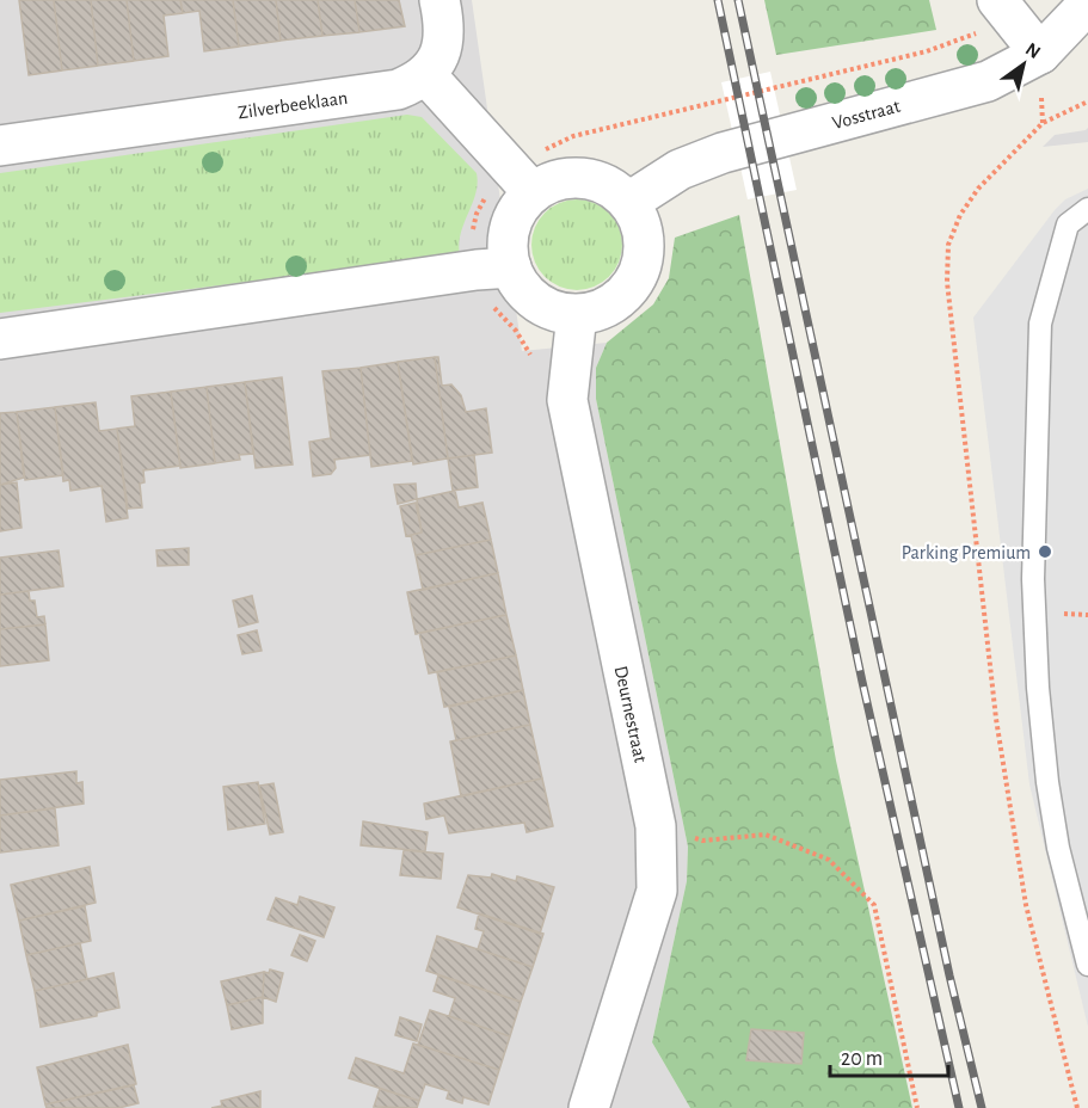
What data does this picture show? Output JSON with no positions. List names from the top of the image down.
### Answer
{
  "streets": {
    "street": ["Zilverbeeklaan", "Vosstraat", "Deurnestraat"]
  },
  "crossings": [
    ["Vosstraat", "Deurnestraat"]
  ],
  "places": ["Parking Premium"],
  "scale_bar": "20 m",
  "north": "top right"
}
